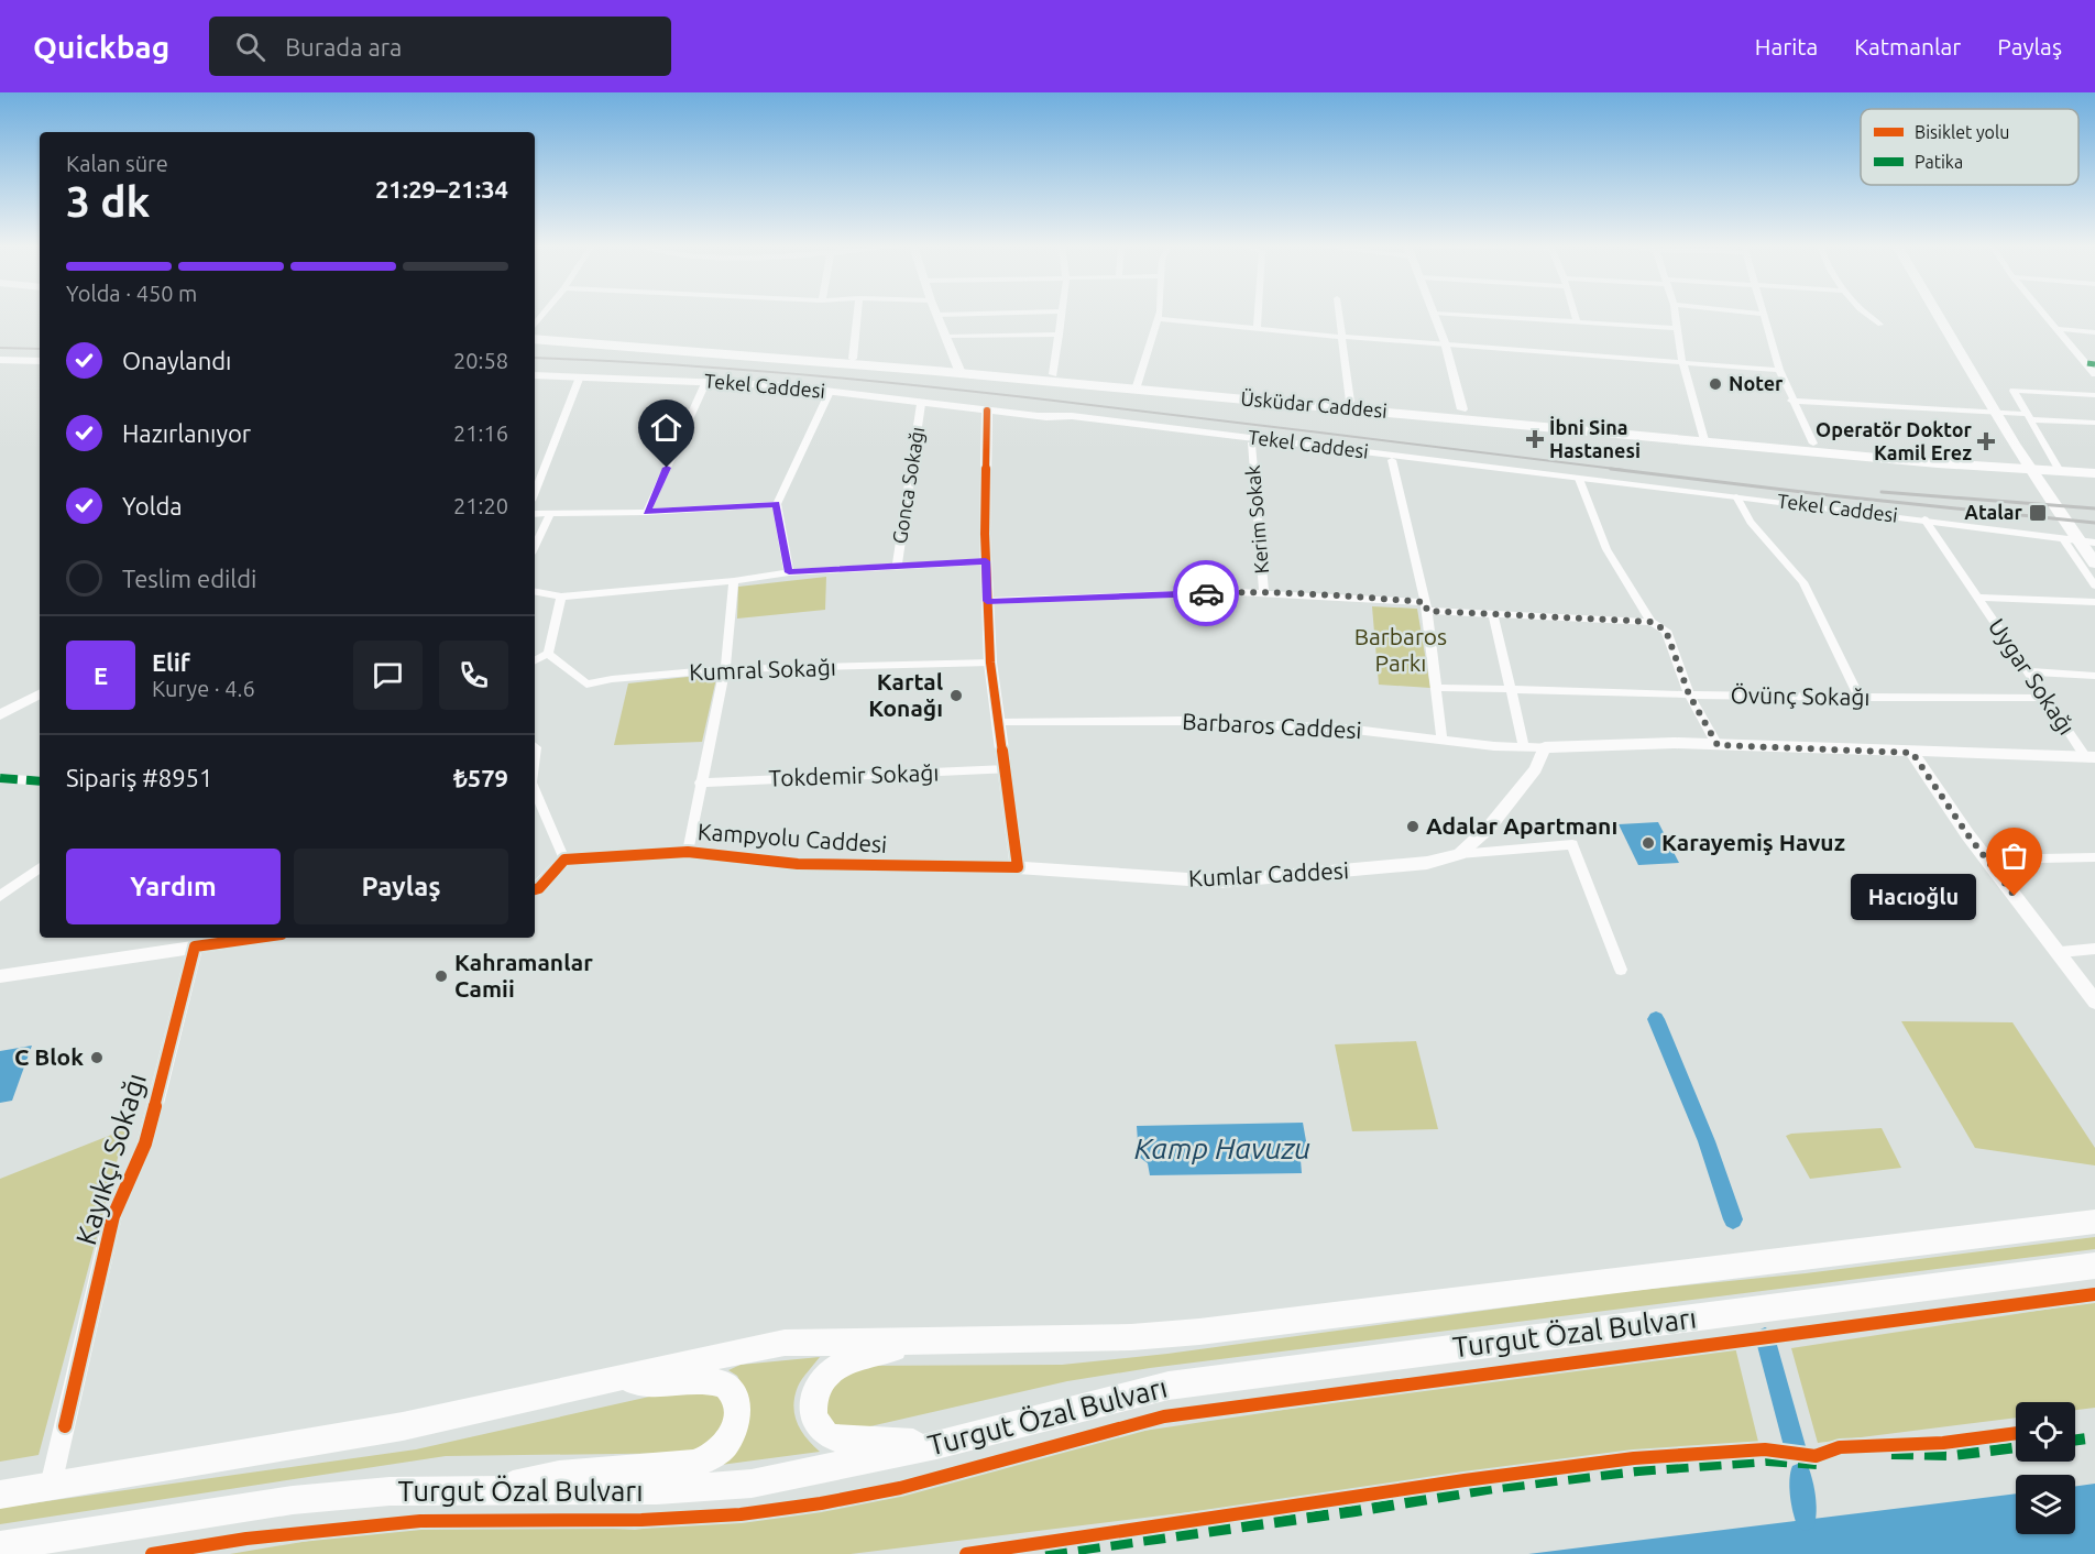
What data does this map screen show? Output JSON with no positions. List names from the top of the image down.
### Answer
{
  "streets": {
    "main road": ["Üsküdar Caddesi", "Turgut Özal Bulvarı"],
    "street": [
      "Tekel Caddesi",
      "Gonca Sokağı",
      "Kerim Sokak",
      "Kumral Sokağı",
      "Uygar Sokağı",
      "Övünç Sokağı",
      "Barbaros Caddesi",
      "Tokdemir Sokağı",
      "Kampyolu Caddesi",
      "Kumlar Caddesi",
      "Kayıkçı Sokağı"
    ]
  },
  "crossings": [
    ["Tekel Caddesi", "Gonca Sokağı"],
    ["Tekel Caddesi", "Kerim Sokak"],
    ["Tekel Caddesi", "Uygar Sokağı"],
    ["Uygar Sokağı", "Övünç Sokağı"],
    ["Kampyolu Caddesi", "Kumlar Caddesi"],
    ["Kayıkçı Sokağı", "Turgut Özal Bulvarı"]
  ],
  "water": ["Kamp Havuzu"],
  "parks": ["Barbaros Parkı"],
  "places": {
    "other": [
      "Noter",
      "Kartal Konağı",
      "Adalar Apartmanı",
      "Karayemiş Havuz",
      "Hacıoğlu",
      "Kahramanlar Camii",
      "C Blok"
    ],
    "health": ["İbni Sina Hastanesi", "Operatör Doktor Kamil Erez"],
    "transit": ["Atalar"]
  },
  "legend": ["Bisiklet yolu", "Patika"],
  "page": {
    "header": "Quickbag",
    "search": "Burada ara",
    "nav": ["Harita", "Katmanlar", "Paylaş"],
    "heading": ["3 dk", "Kalan süre", "21:29–21:34"],
    "panel": [
      "Elif",
      "Kurye · 4.6",
      "Sipariş #8951",
      "₺579"
    ],
    "bar": "Yolda · 450 m",
    "list": [
      ["Onaylandı", "20:58"],
      ["Hazırlanıyor", "21:16"],
      ["Yolda", "21:20"],
      "Teslim edildi"
    ],
    "round": "E",
    "buttons": ["Yardım", "Paylaş"],
    "bubble": "Hacıoğlu"
  }
}
